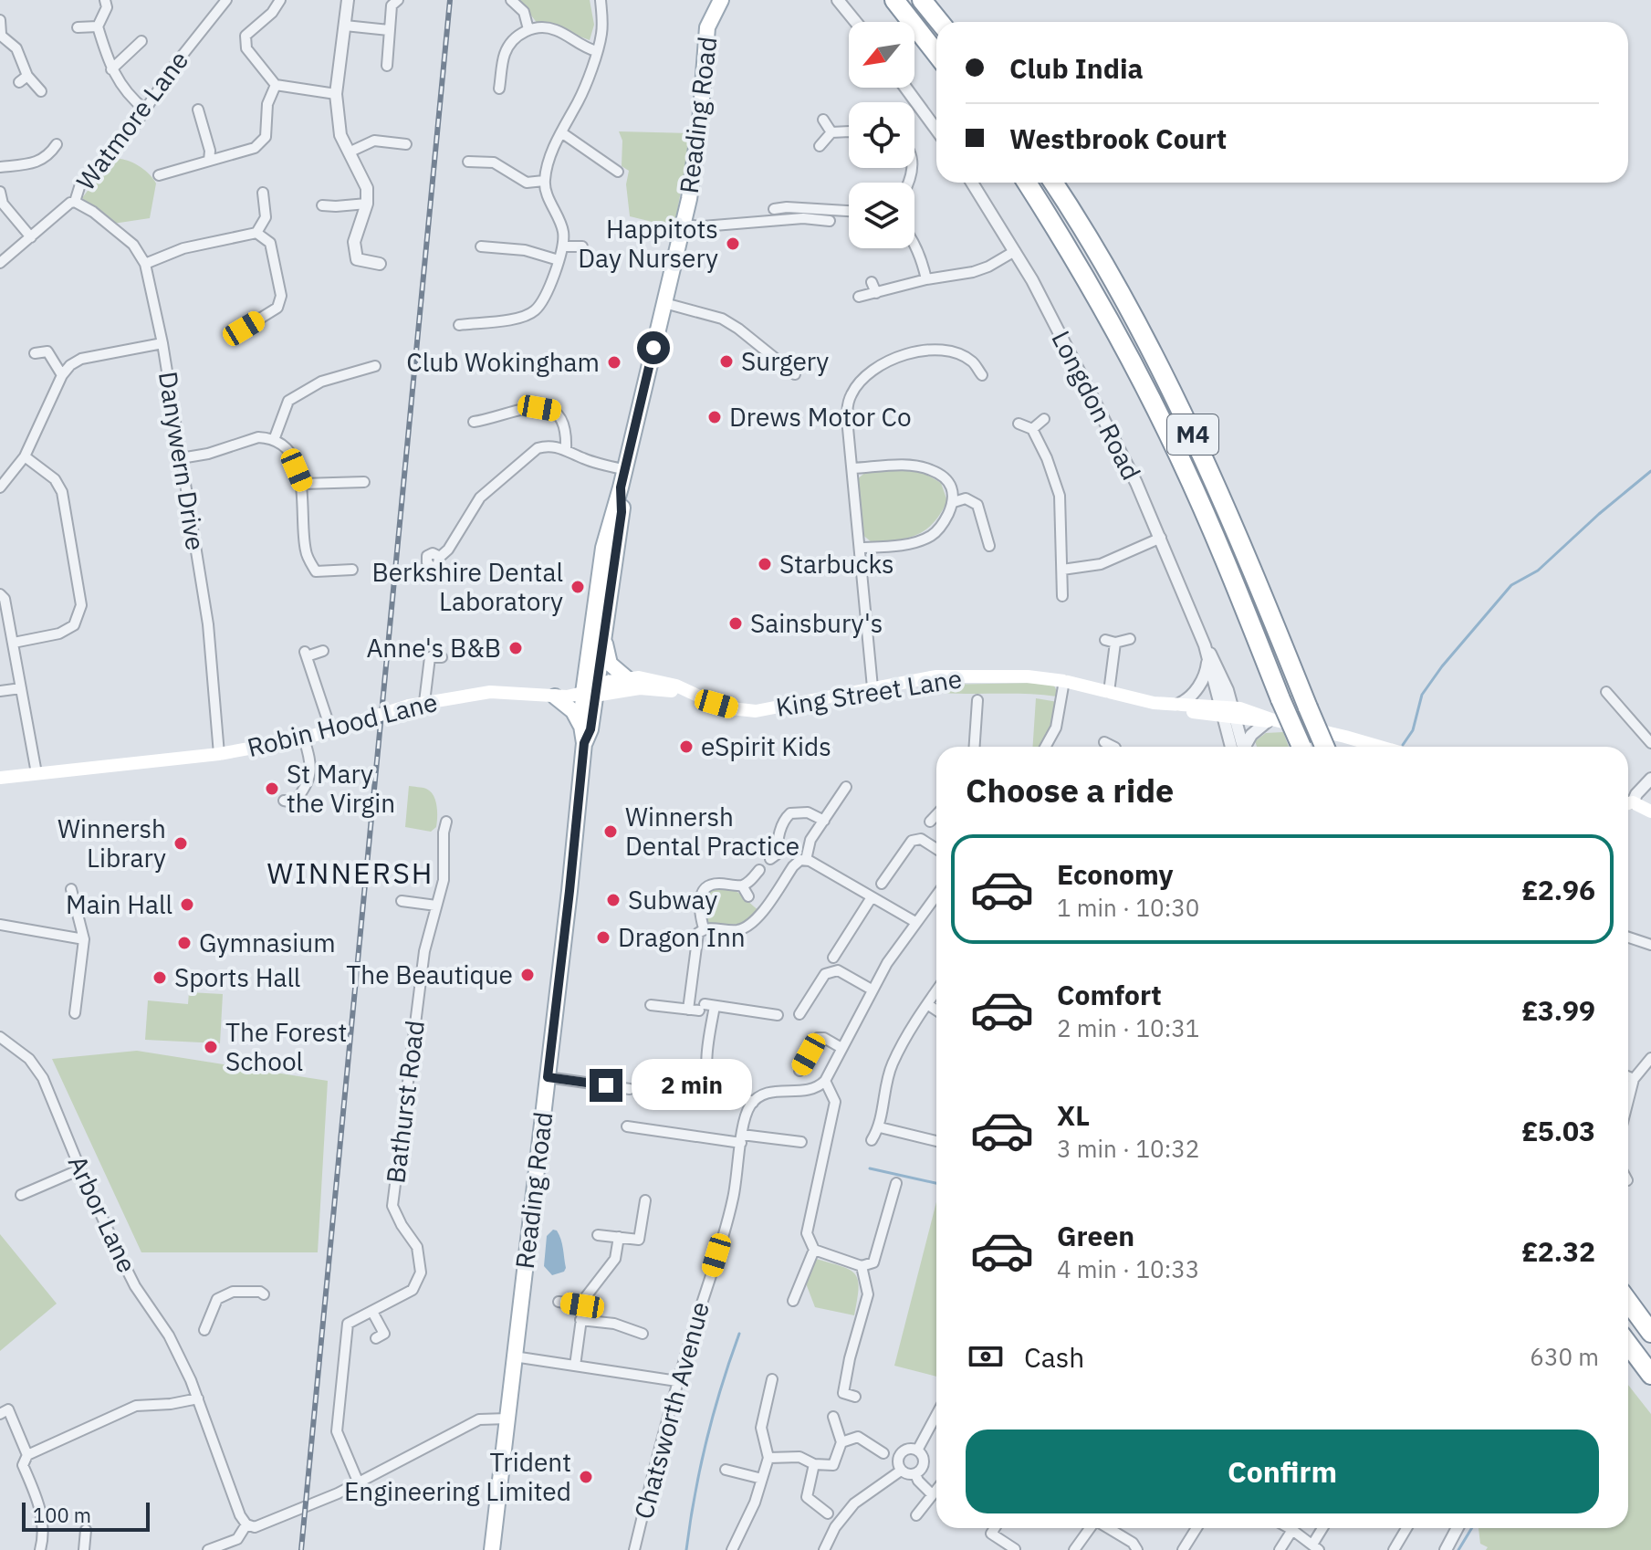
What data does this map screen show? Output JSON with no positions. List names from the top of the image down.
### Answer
{
  "streets": {
    "highway": ["M4"],
    "main road": ["Reading Road", "King Street Lane", "Robin Hood Lane"],
    "street": [
      "Watmore Lane",
      "Longdon Road",
      "Danywern Drive",
      "Bathurst Road",
      "Arbor Lane",
      "Chatsworth Avenue"
    ]
  },
  "crossings": [
    ["Reading Road", "King Street Lane"],
    ["Reading Road", "Robin Hood Lane"],
    ["Watmore Lane", "Danywern Drive"],
    ["Longdon Road", "King Street Lane"],
    ["Danywern Drive", "Robin Hood Lane"],
    ["King Street Lane", "Robin Hood Lane"]
  ],
  "districts": ["WINNERSH"],
  "places": [
    "Happitots Day Nursery",
    "Surgery",
    "Club Wokingham",
    "Drews Motor Co",
    "Starbucks",
    "Berkshire Dental Laboratory",
    "Sainsbury's",
    "Anne's B&B",
    "eSpirit Kids",
    "St Mary the Virgin",
    "Winnersh Dental Practice",
    "Winnersh Library",
    "Subway",
    "Main Hall",
    "Dragon Inn",
    "Gymnasium",
    "The Beautique",
    "Sports Hall",
    "The Forest School",
    "Trident Engineering Limited"
  ],
  "scale_bar": "100 m",
  "north": "bottom left",
  "page": {
    "banner": ["Club India", "Westbrook Court"],
    "heading": "Choose a ride",
    "list": [
      {
        "name": "Economy",
        "note": "1 min · 10:30",
        "value": "£2.96"
      },
      {
        "name": "Comfort",
        "note": "2 min · 10:31",
        "value": "£3.99"
      },
      {
        "name": "XL",
        "note": "3 min · 10:32",
        "value": "£5.03"
      },
      {
        "name": "Green",
        "note": "4 min · 10:33",
        "value": "£2.32"
      }
    ],
    "bubble": "2 min",
    "pay": ["Cash", "630 m"],
    "buttons": "Confirm",
    "scale": "100 m"
  }
}
